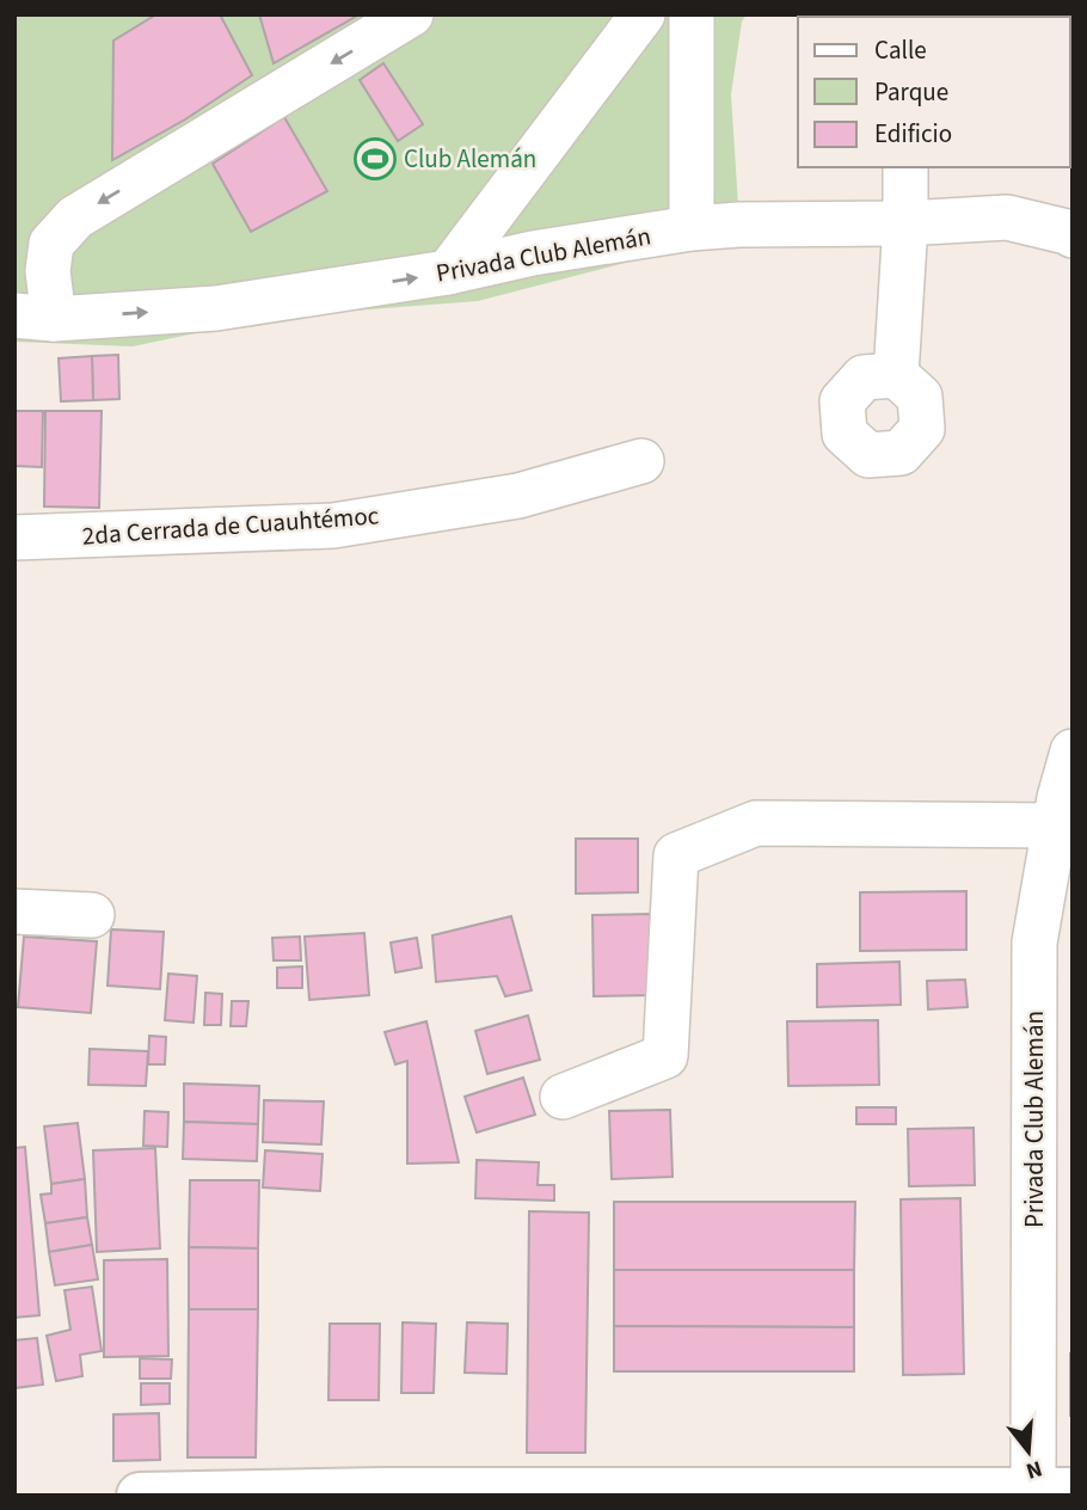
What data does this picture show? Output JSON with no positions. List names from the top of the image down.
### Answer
{
  "streets": {
    "street": ["Privada Club Alemán", "2da Cerrada de Cuauhtémoc"]
  },
  "places": {
    "sports": ["Club Alemán"]
  },
  "legend": ["Calle", "Parque", "Edificio"],
  "north": "bottom"
}
